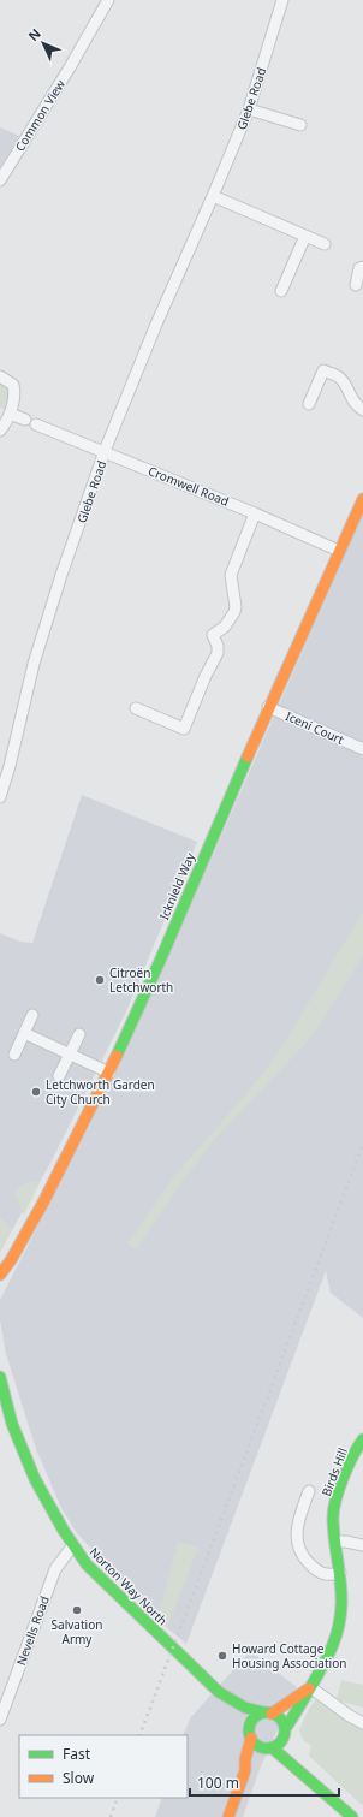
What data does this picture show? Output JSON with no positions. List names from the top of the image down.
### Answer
{
  "streets": {
    "street": [
      "Glebe Road",
      "Common View",
      "Cromwell Road",
      "Iceni Court",
      "Icknield Way",
      "Birds Hill",
      "Norton Way North",
      "Nevells Road"
    ]
  },
  "crossings": [
    ["Glebe Road", "Cromwell Road"],
    ["Cromwell Road", "Icknield Way"],
    ["Iceni Court", "Icknield Way"],
    ["Birds Hill", "Norton Way North"],
    ["Norton Way North", "Nevells Road"]
  ],
  "places": [
    "Citroën Letchworth",
    "Letchworth Garden City Church",
    "Salvation Army",
    "Howard Cottage Housing Association"
  ],
  "legend": ["Fast", "Slow"],
  "scale_bar": "100 m",
  "north": "top left"
}
